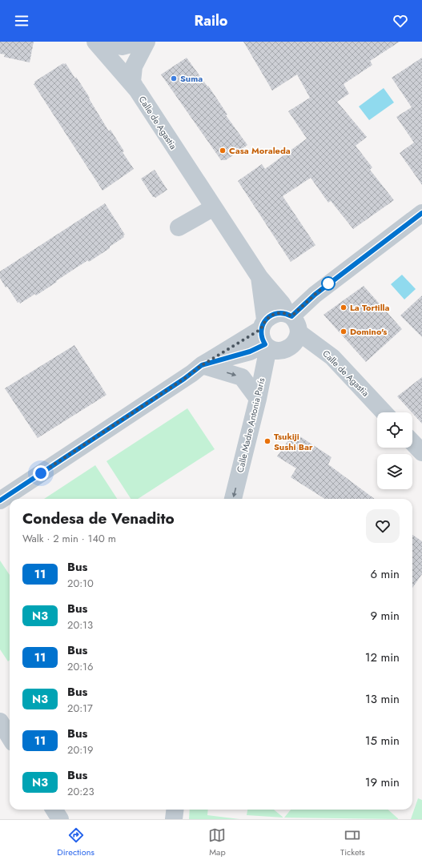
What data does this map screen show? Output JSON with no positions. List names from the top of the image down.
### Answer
{
  "streets": {
    "street": ["Calle de Agastia", "Calle Madre Antonia París"]
  },
  "crossings": [
    ["Calle de Agastia", "Calle Madre Antonia París"]
  ],
  "one_way": ["Calle Madre Antonia París"],
  "places": [
    "Suma",
    "Casa Moraleda",
    "La Tortilla",
    "Domino's",
    "Tsukiji Sushi Bar"
  ],
  "lines": ["bus line 11"],
  "page": {
    "header": "Railo",
    "heading": ["Condesa de Venadito", "Walk · 2 min · 140 m"],
    "list": [
      {
        "mark": "11",
        "name": "Bus",
        "note": "20:10",
        "value": "6 min"
      },
      {
        "mark": "N3",
        "name": "Bus",
        "note": "20:13",
        "value": "9 min"
      },
      {
        "mark": "11",
        "name": "Bus",
        "note": "20:16",
        "value": "12 min"
      },
      {
        "mark": "N3",
        "name": "Bus",
        "note": "20:17",
        "value": "13 min"
      },
      {
        "mark": "11",
        "name": "Bus",
        "note": "20:19",
        "value": "15 min"
      },
      {
        "mark": "N3",
        "name": "Bus",
        "note": "20:23",
        "value": "19 min"
      }
    ],
    "tabs": ["Directions", "Map", "Tickets"]
  }
}
